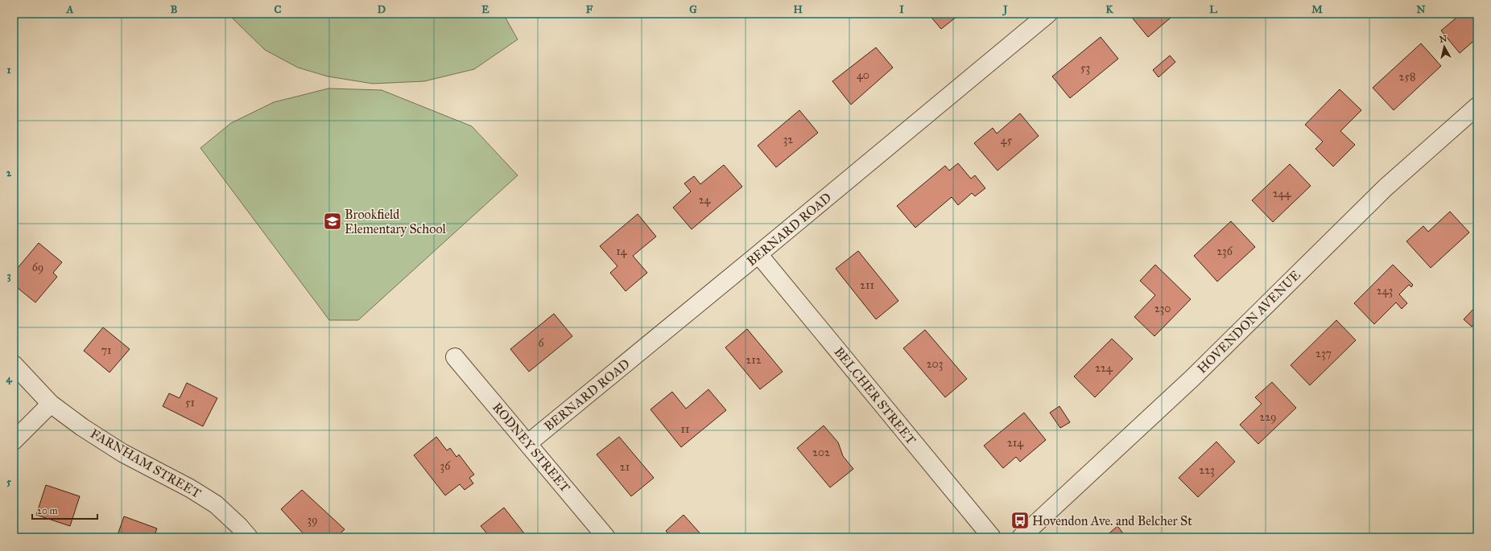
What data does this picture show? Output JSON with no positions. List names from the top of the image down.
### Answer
{
  "streets": {
    "street": [
      "BERNARD ROAD",
      "HOVENDON AVENUE",
      "BELCHER STREET",
      "RODNEY STREET",
      "FARNHAM STREET"
    ]
  },
  "crossings": [
    ["BERNARD ROAD", "BELCHER STREET"],
    ["BERNARD ROAD", "RODNEY STREET"]
  ],
  "places": {
    "school or university": ["Brookfield Elementary School"],
    "bus stop": ["Hovendon Ave. and Belcher St"]
  },
  "house_numbers": [
    "53",
    "40",
    "258",
    "32",
    "45",
    "244",
    "24",
    "14",
    "236",
    "69",
    "211",
    "243",
    "230",
    "6",
    "71",
    "237",
    "212",
    "203",
    "224",
    "51",
    "229",
    "11",
    "214",
    "202",
    "36",
    "21",
    "223",
    "39"
  ],
  "scale_bar": "20 m",
  "north": "top",
  "grid": {
    "columns": [
      "A",
      "B",
      "C",
      "D",
      "E",
      "F",
      "G",
      "H",
      "I",
      "J",
      "K",
      "L",
      "M",
      "N"
    ],
    "rows": [
      "1",
      "2",
      "3",
      "4",
      "5"
    ]
  }
}
